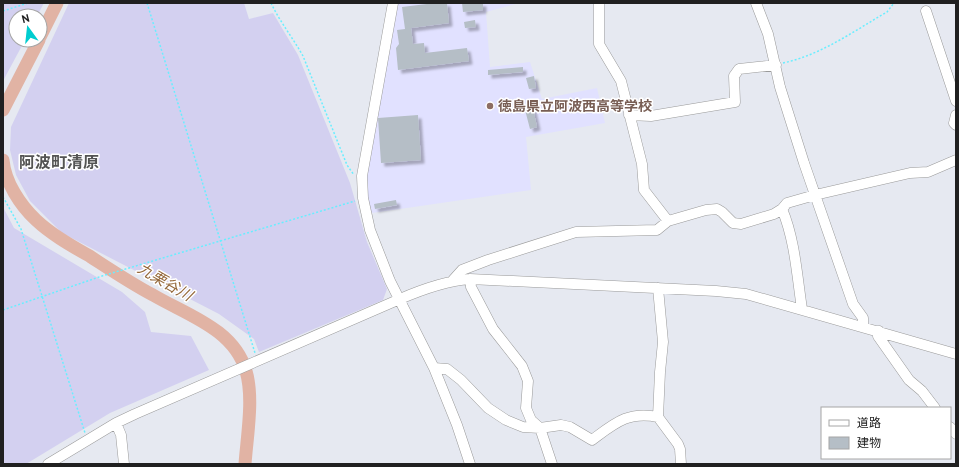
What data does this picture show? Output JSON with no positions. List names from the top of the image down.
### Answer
{
  "districts": ["阿波町清原"],
  "water": ["九栗谷川"],
  "places": ["徳島県立阿波西高等学校"],
  "legend": ["道路", "建物"],
  "north": "top"
}
